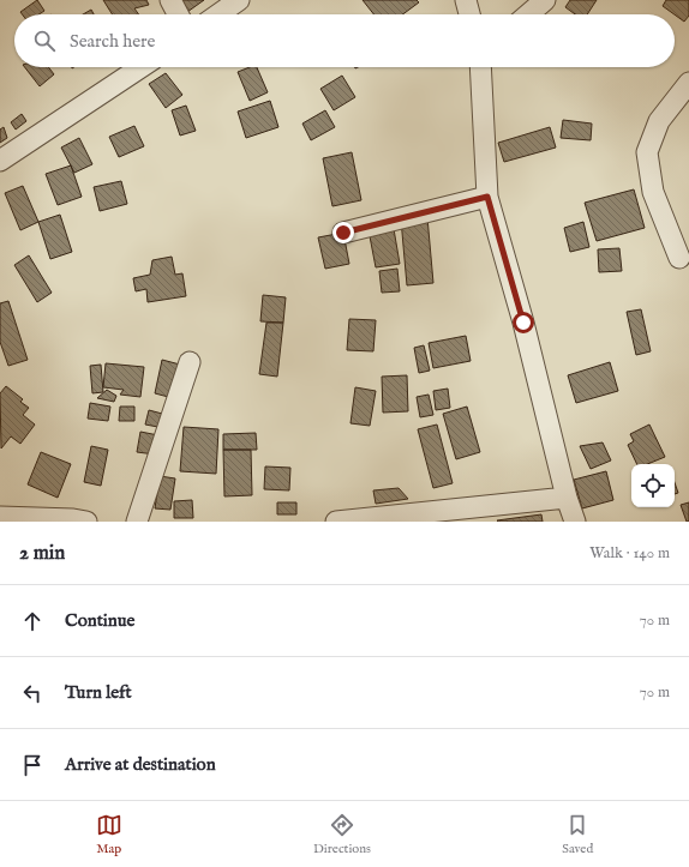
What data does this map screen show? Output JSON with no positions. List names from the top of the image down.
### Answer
{
  "page": {
    "search": "Search here",
    "heading": ["2 min", "Walk · 140 m"],
    "list": [
      ["Continue", "70 m"],
      ["Turn left", "70 m"],
      "Arrive at destination"
    ],
    "nav": ["Map", "Directions", "Saved"]
  }
}
